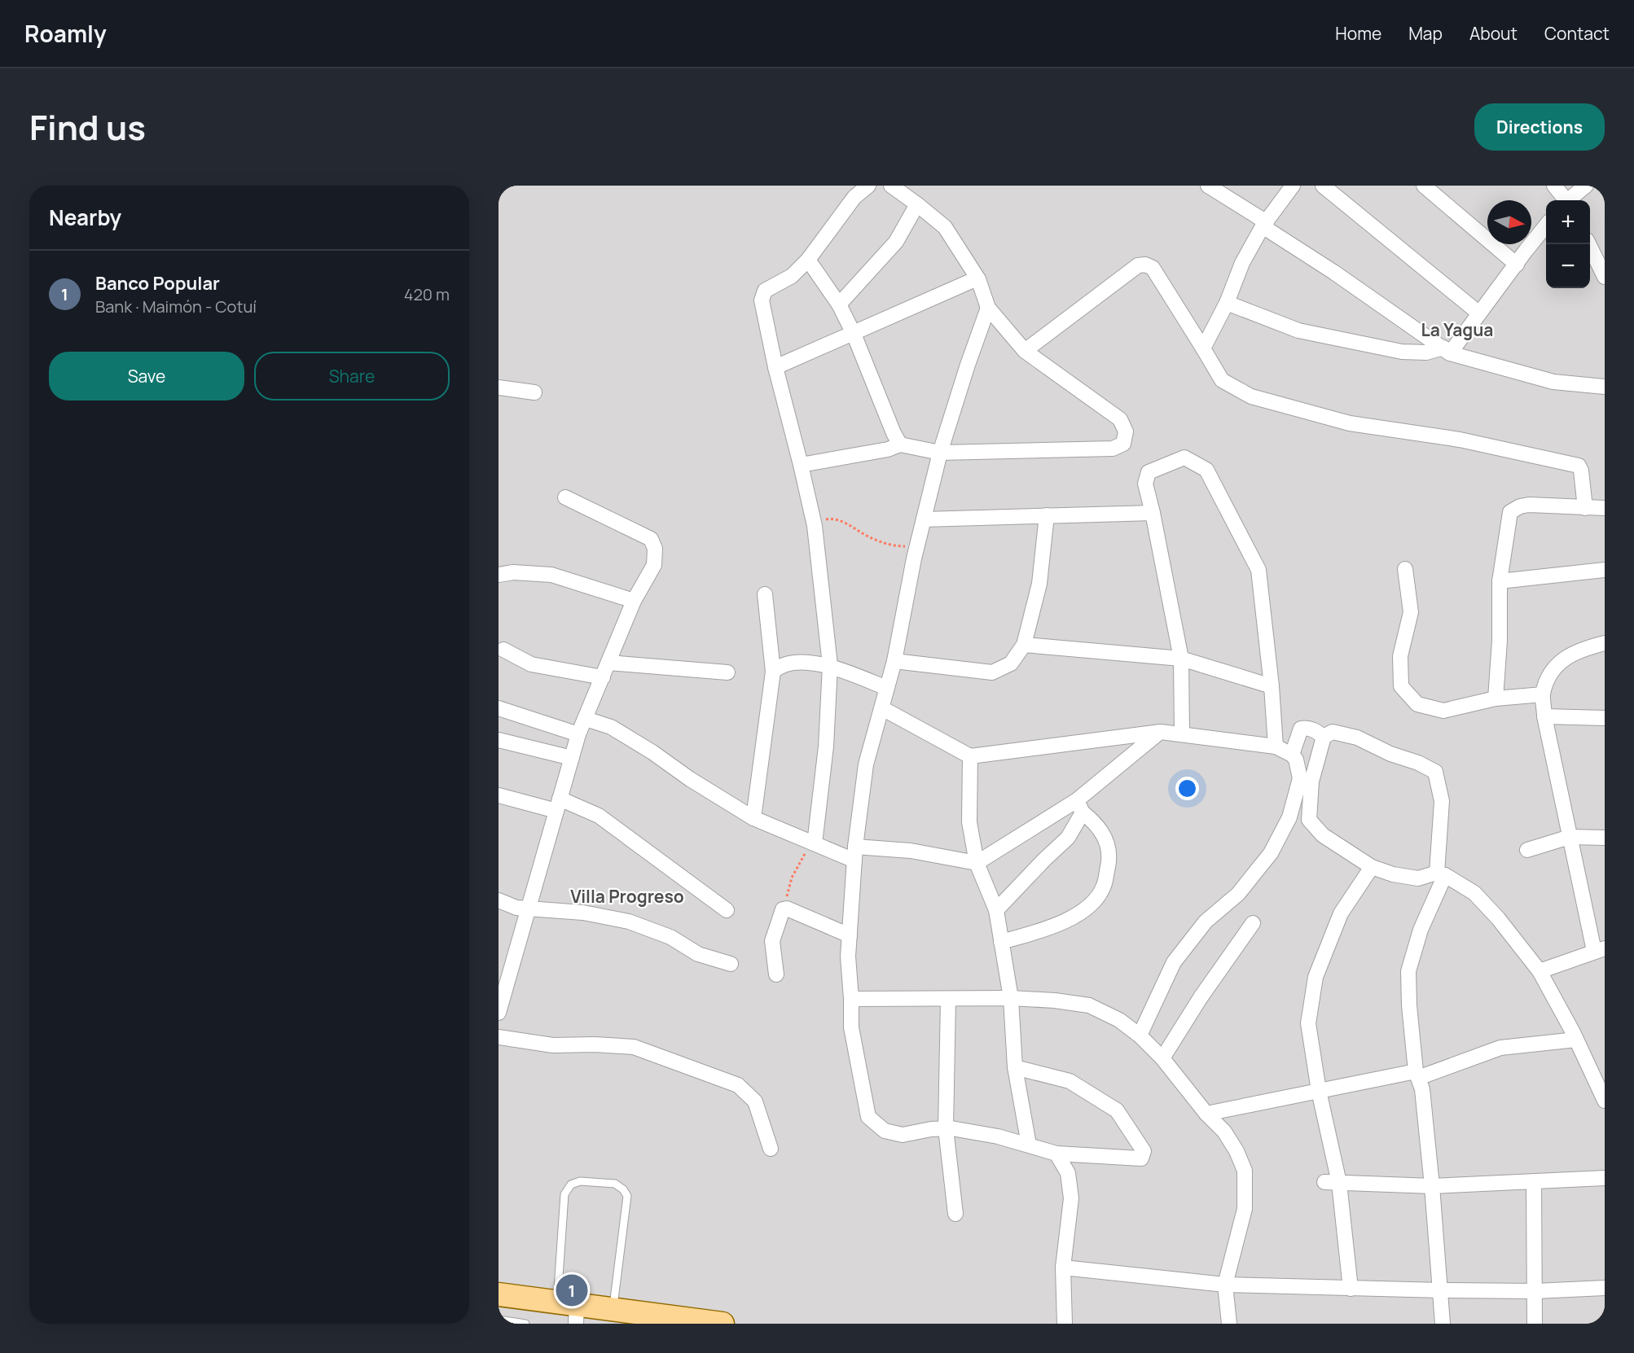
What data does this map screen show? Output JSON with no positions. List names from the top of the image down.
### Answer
{
  "districts": ["La Yagua", "Villa Progreso"],
  "north": "right",
  "page": {
    "header": "Roamly",
    "nav": [
      "Home",
      "Map",
      "About",
      "Contact"
    ],
    "title": "Find us",
    "buttons": [
      "Directions",
      ["Save", "Share"]
    ],
    "heading": "Nearby",
    "map_buttons": ["+", "−"],
    "list": [
      {
        "mark": "1",
        "name": "Banco Popular",
        "note": "Bank · Maimón - Cotuí",
        "value": "420 m"
      }
    ],
    "pins": "1"
  }
}
